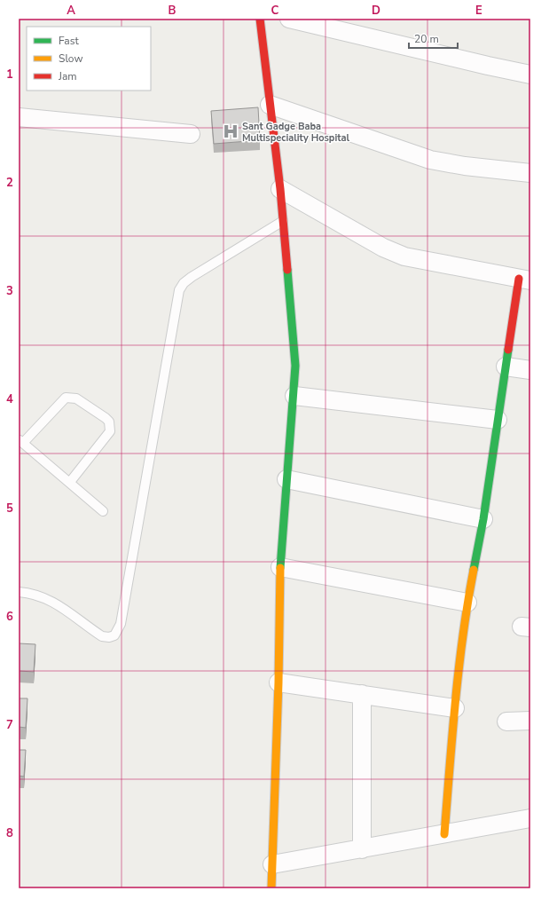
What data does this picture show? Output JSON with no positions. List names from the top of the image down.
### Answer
{
  "places": {
    "hospital": ["Sant Gadge Baba Multispeciality Hospital"]
  },
  "legend": ["Fast", "Slow", "Jam"],
  "scale_bar": "20 m",
  "grid": {
    "columns": [
      "A",
      "B",
      "C",
      "D",
      "E"
    ],
    "rows": [
      "1",
      "2",
      "3",
      "4",
      "5",
      "6",
      "7",
      "8"
    ]
  }
}
